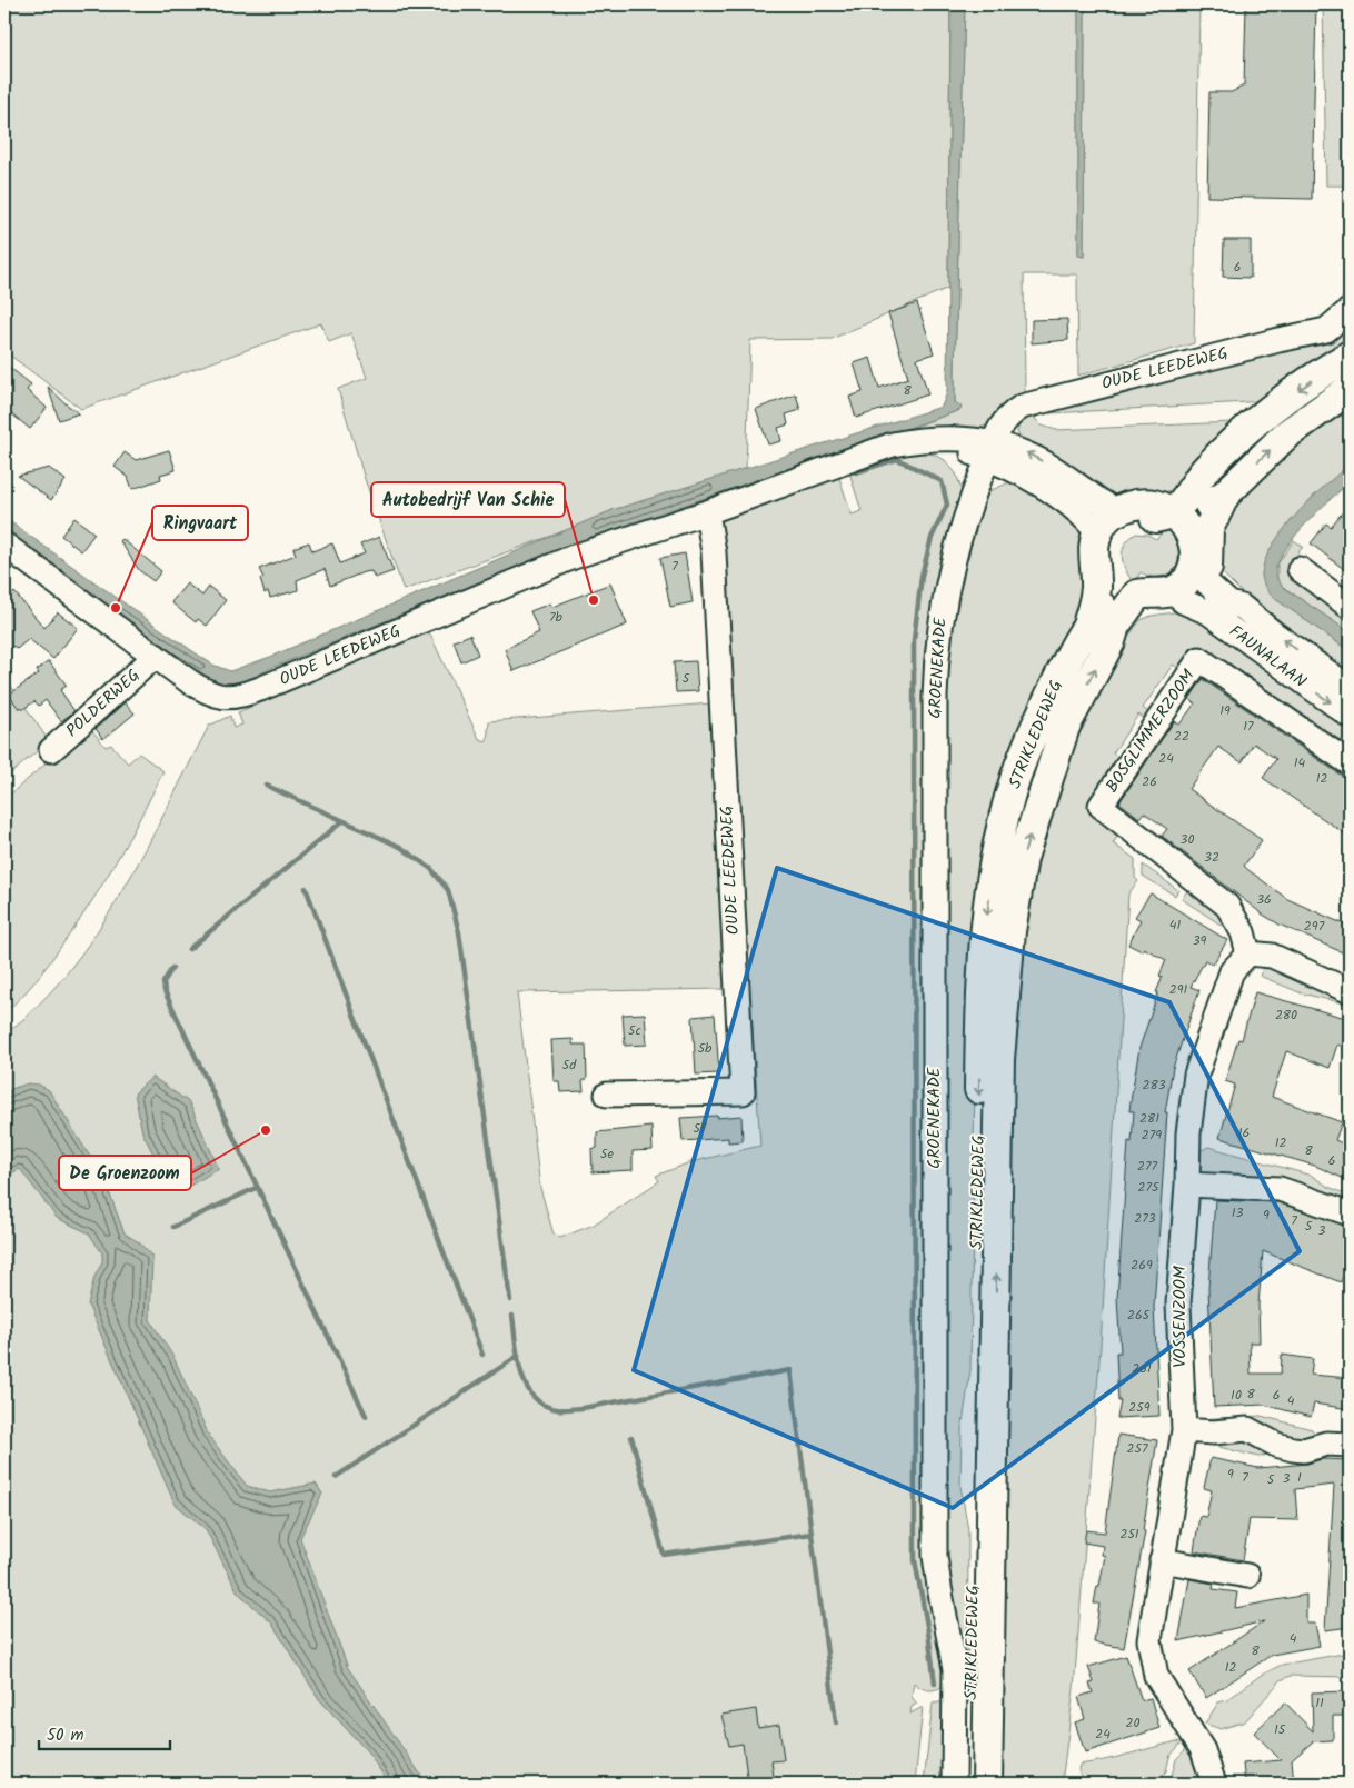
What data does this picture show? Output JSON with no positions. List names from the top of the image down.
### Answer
{
  "streets": {
    "main road": ["STRIKLEDEWEG"],
    "street": [
      "OUDE LEEDEWEG",
      "FAUNALAAN",
      "GROENEKADE",
      "POLDERWEG",
      "BOSGLIMMERZOOM",
      "VOSSENZOOM"
    ]
  },
  "crossings": [
    ["OUDE LEEDEWEG", "FAUNALAAN"],
    ["OUDE LEEDEWEG", "GROENEKADE"],
    ["OUDE LEEDEWEG", "POLDERWEG"],
    ["OUDE LEEDEWEG", "STRIKLEDEWEG"],
    ["FAUNALAAN", "STRIKLEDEWEG"],
    ["BOSGLIMMERZOOM", "VOSSENZOOM"]
  ],
  "places": ["Autobedrijf Van Schie", "Ringvaart", "De Groenzoom"],
  "house_numbers": [
    "6",
    "8",
    "7",
    "7b",
    "5",
    "19",
    "17",
    "22",
    "24",
    "14",
    "12",
    "26",
    "30",
    "32",
    "36",
    "41",
    "297",
    "39",
    "291",
    "280",
    "5c",
    "5b",
    "5d",
    "283",
    "281",
    "5f",
    "16",
    "279",
    "12",
    "8",
    "5e",
    "6",
    "277",
    "275",
    "13",
    "9",
    "273",
    "7",
    "5",
    "3",
    "269",
    "265",
    "261",
    "8",
    "10",
    "6",
    "4",
    "259",
    "257",
    "9",
    "7",
    "1",
    "3",
    "5",
    "251",
    "4",
    "8",
    "12",
    "11",
    "20",
    "15",
    "24"
  ],
  "scale_bar": "50 m"
}
